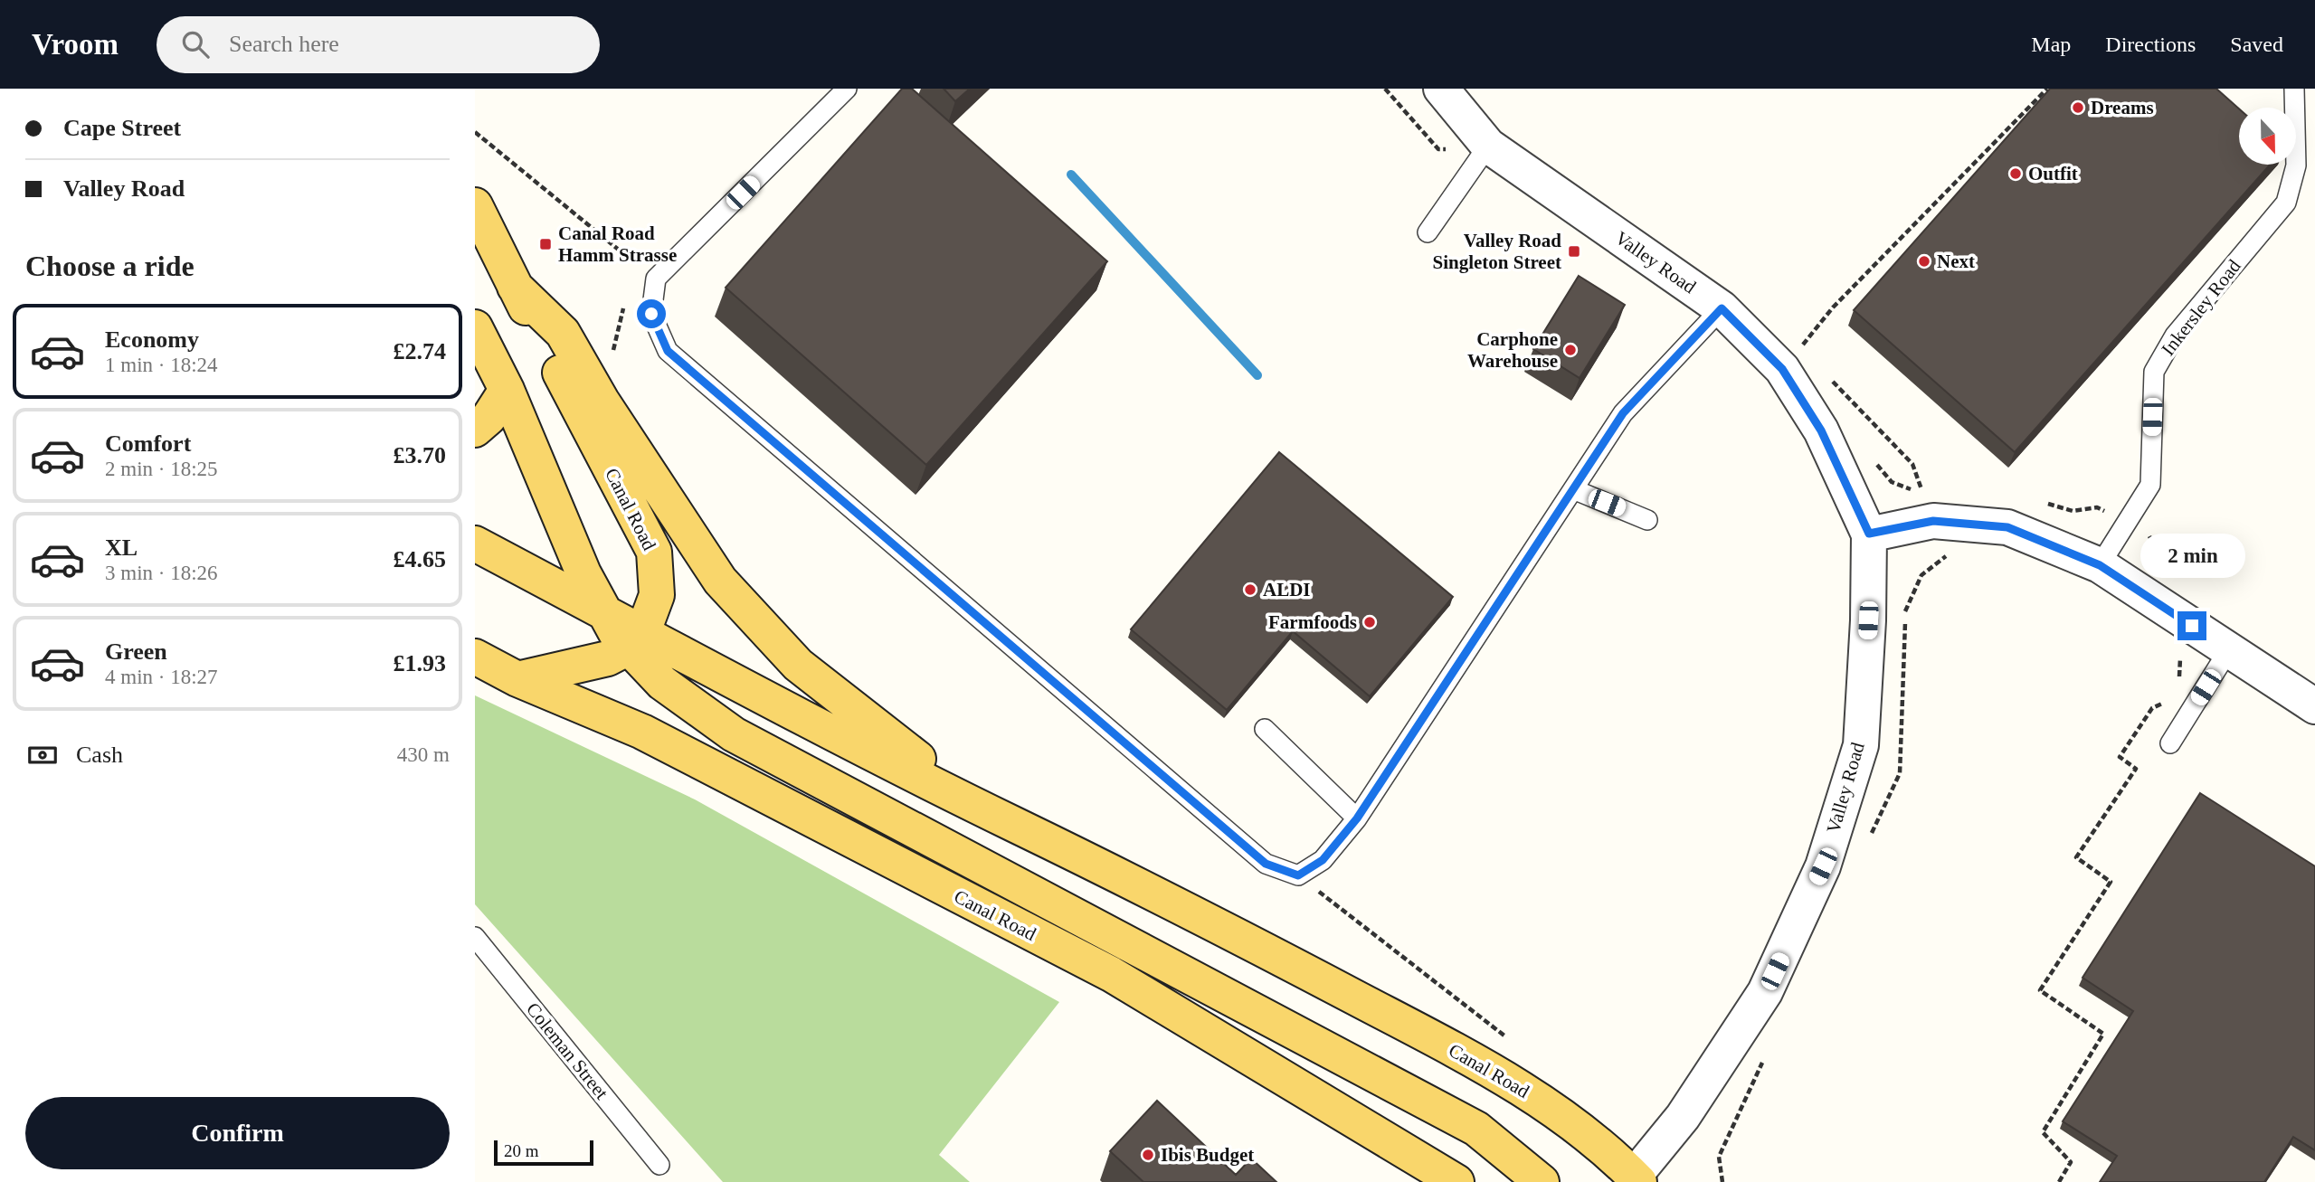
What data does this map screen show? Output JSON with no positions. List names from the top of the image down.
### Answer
{
  "streets": {
    "main road": ["Canal Road"],
    "street": ["Valley Road"],
    "lane": ["Inkersley Road", "Coleman Street"]
  },
  "crossings": [
    ["Valley Road", "Canal Road"]
  ],
  "places": {
    "other": [
      "Dreams",
      "Outfit",
      "Next",
      "Carphone Warehouse",
      "ALDI",
      "Farmfoods",
      "Ibis Budget"
    ],
    "transit": ["Canal Road Hamm Strasse", "Valley Road Singleton Street"]
  },
  "scale_bar": "20 m",
  "north": "bottom",
  "page": {
    "header": "Vroom",
    "search": "Search here",
    "nav": ["Map", "Directions", "Saved"],
    "banner": ["Cape Street", "Valley Road"],
    "heading": "Choose a ride",
    "list": [
      {
        "name": "Economy",
        "note": "1 min · 18:24",
        "value": "£2.74"
      },
      {
        "name": "Comfort",
        "note": "2 min · 18:25",
        "value": "£3.70"
      },
      {
        "name": "XL",
        "note": "3 min · 18:26",
        "value": "£4.65"
      },
      {
        "name": "Green",
        "note": "4 min · 18:27",
        "value": "£1.93"
      }
    ],
    "bubble": "2 min",
    "pay": ["Cash", "430 m"],
    "buttons": "Confirm",
    "scale": "20 m"
  }
}
